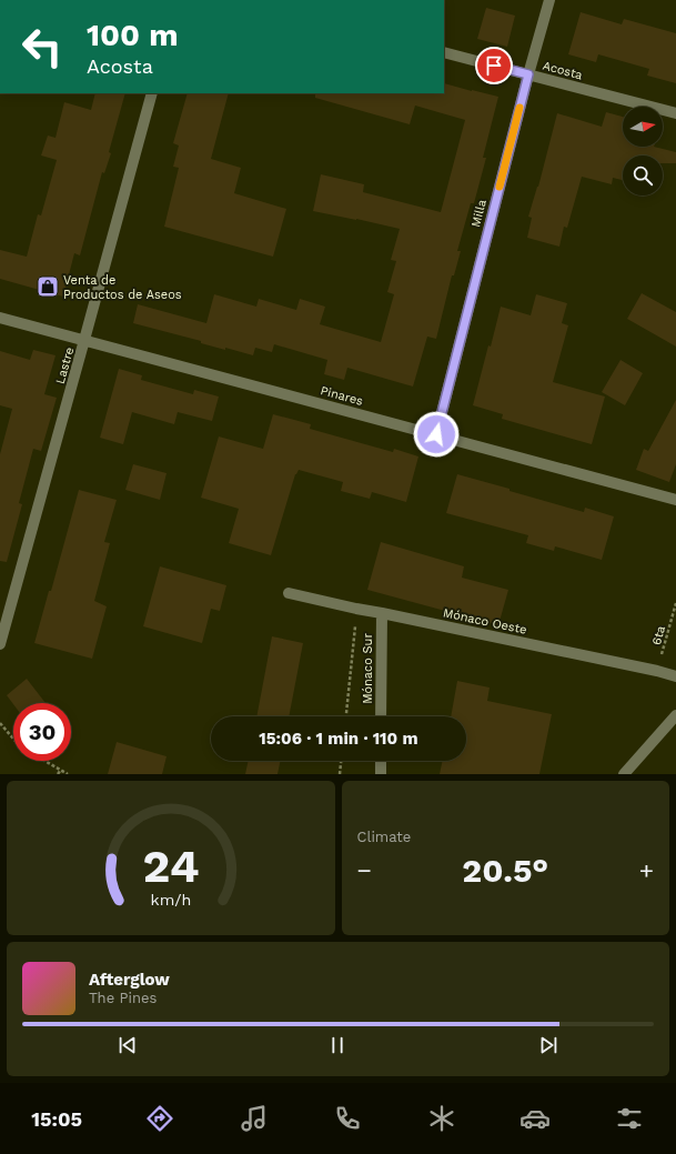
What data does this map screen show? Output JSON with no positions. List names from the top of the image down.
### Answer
{
  "streets": {
    "street": [
      "Acosta",
      "Milla",
      "Lastre",
      "Pinares",
      "Mónaco Oeste",
      "Mónaco Sur"
    ],
    "path": ["6ta"]
  },
  "crossings": [
    ["Acosta", "Milla"],
    ["Milla", "Pinares"],
    ["Lastre", "Pinares"],
    ["Mónaco Oeste", "6ta"],
    ["Mónaco Oeste", "Mónaco Sur"]
  ],
  "places": {
    "shop": ["Venta de Productos de Aseos"]
  },
  "north": "right",
  "page": {
    "turn": ["100 m", "Acosta"],
    "limit": "30",
    "trip": "15:06 · 1 min · 110 m",
    "tile": "Climate",
    "heat": ["−", "20.5°", "+"],
    "song": ["Afterglow", "The Pines"],
    "tabs": "15:05",
    "gauge": ["24", "km/h"]
  }
}
